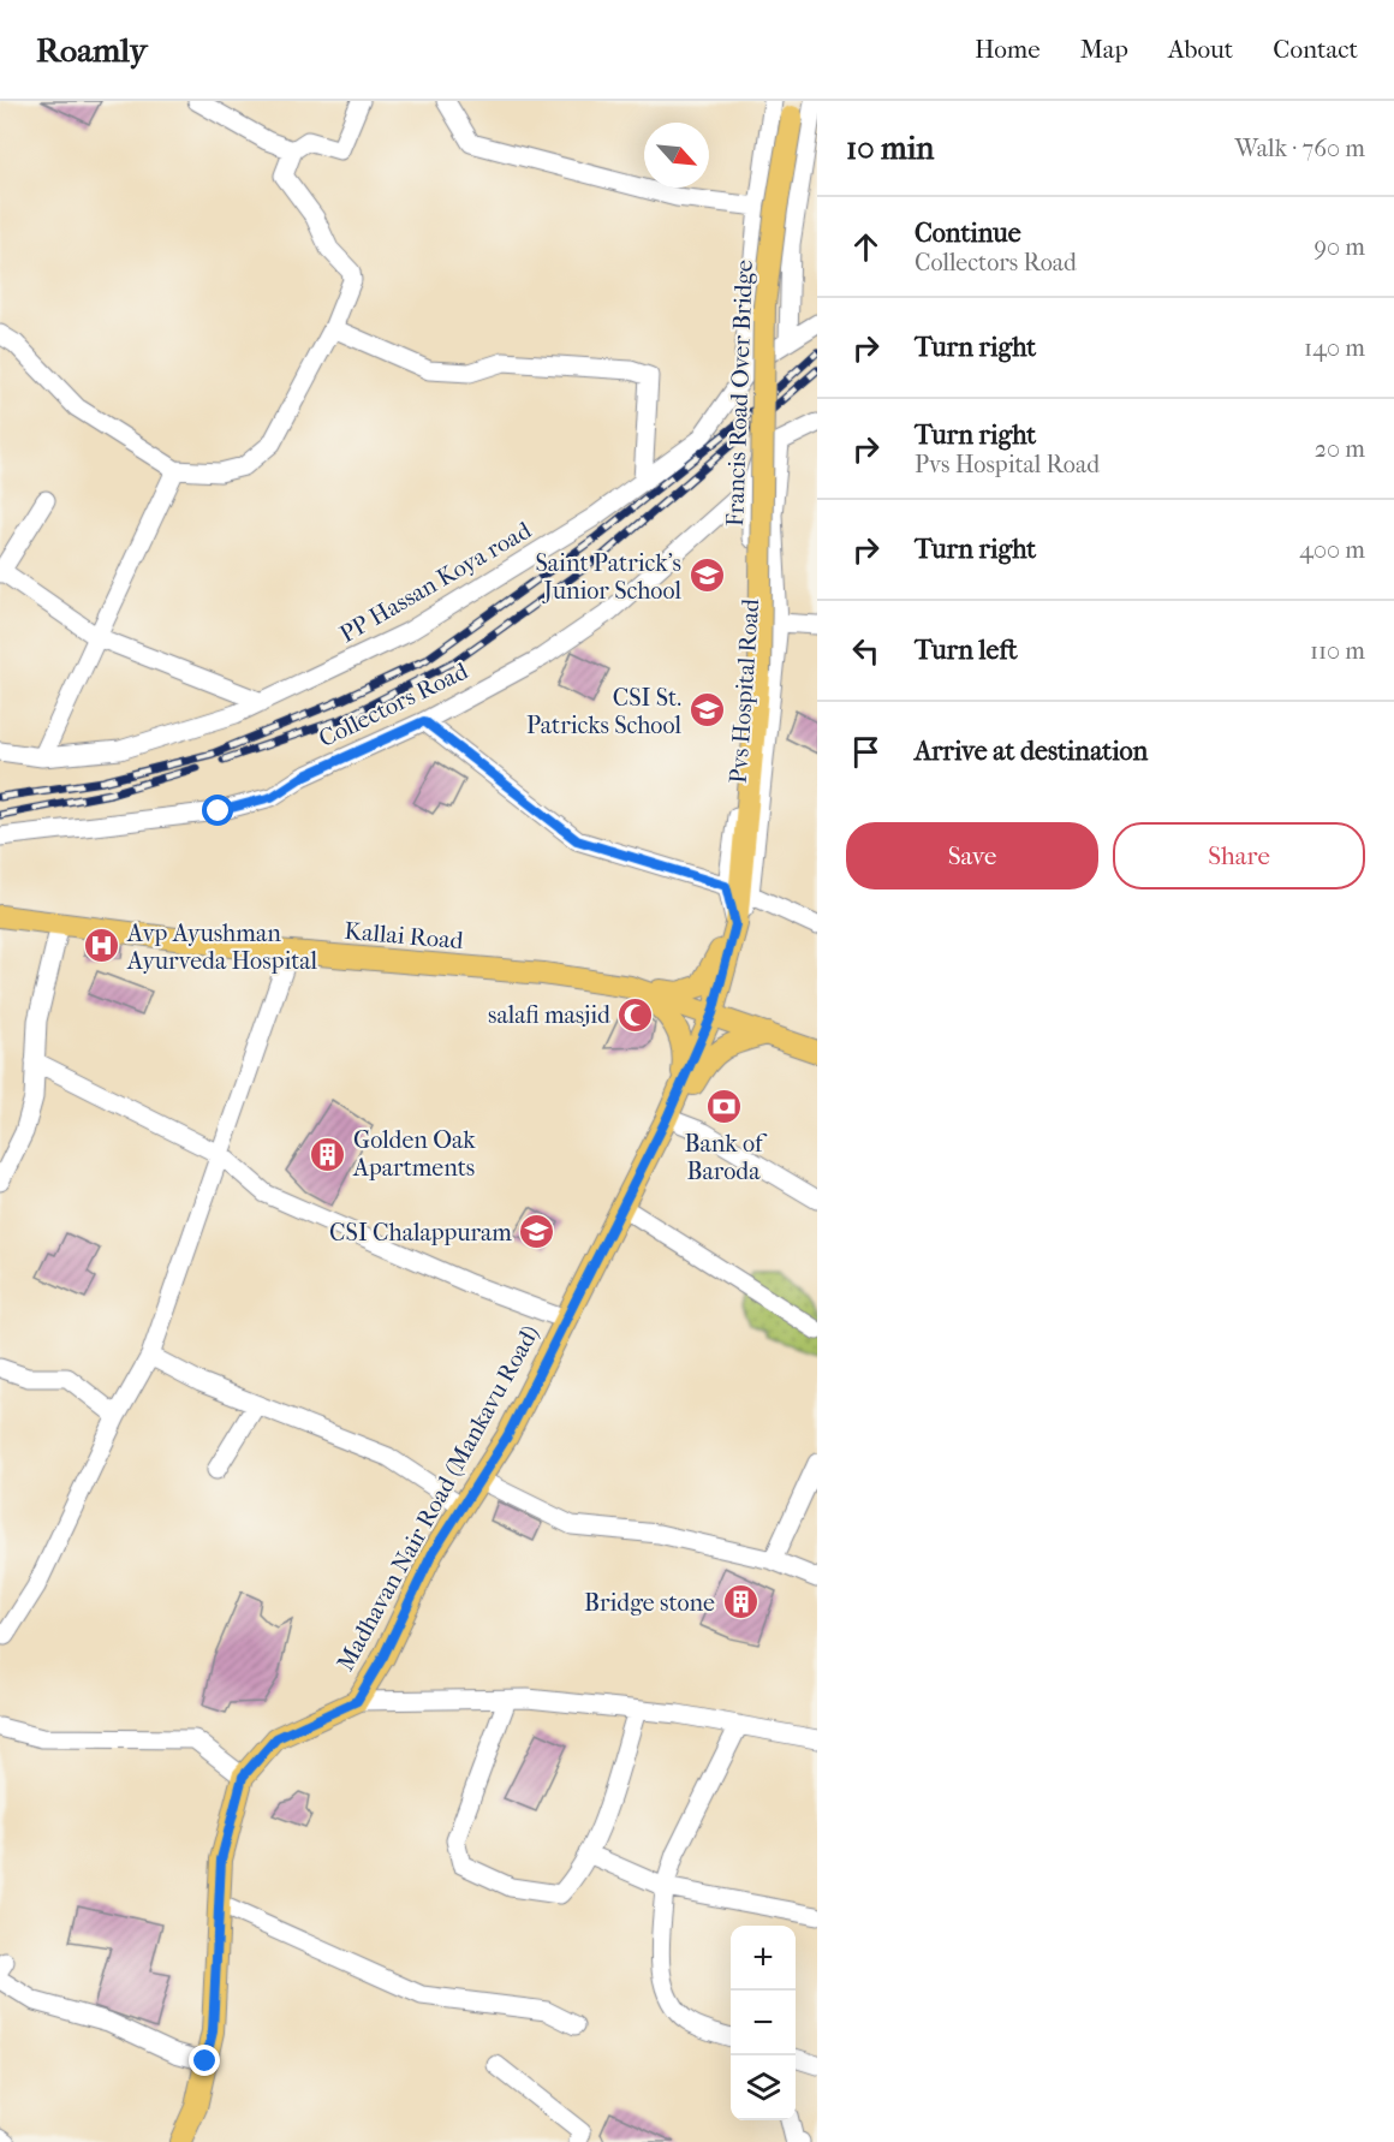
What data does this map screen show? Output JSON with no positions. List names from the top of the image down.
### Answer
{
  "streets": {
    "main road": ["Francis Road Over Bridge", "Kallai Road", "Madhavan Nair Road (Mankavu Road)"],
    "street": ["PP Hassan Koya road", "Pvs Hospital Road", "Collectors Road"]
  },
  "crossings": [
    ["Francis Road Over Bridge", "Madhavan Nair Road (Mankavu Road)"],
    ["Pvs Hospital Road", "Collectors Road"],
    ["Pvs Hospital Road", "Madhavan Nair Road (Mankavu Road)"],
    ["Kallai Road", "Madhavan Nair Road (Mankavu Road)"]
  ],
  "places": {
    "school or university": ["Saint Patrick's Junior School", "CSI St. Patricks School", "CSI Chalappuram"],
    "hospital": ["Avp Ayushman Ayurveda Hospital"],
    "mosque": ["salafi masjid"],
    "bank": ["Bank of Baroda"],
    "building": ["Golden Oak Apartments", "Bridge stone"]
  },
  "north": "bottom right",
  "page": {
    "header": "Roamly",
    "nav": [
      "Home",
      "Map",
      "About",
      "Contact"
    ],
    "heading": ["10 min", "Walk · 760 m"],
    "list": [
      ["Continue", "Collectors Road", "90 m"],
      ["Turn right", "140 m"],
      ["Turn right", "Pvs Hospital Road", "20 m"],
      ["Turn right", "400 m"],
      ["Turn left", "110 m"],
      "Arrive at destination"
    ],
    "buttons": ["Save", "Share"],
    "map_buttons": ["+", "−"]
  }
}
